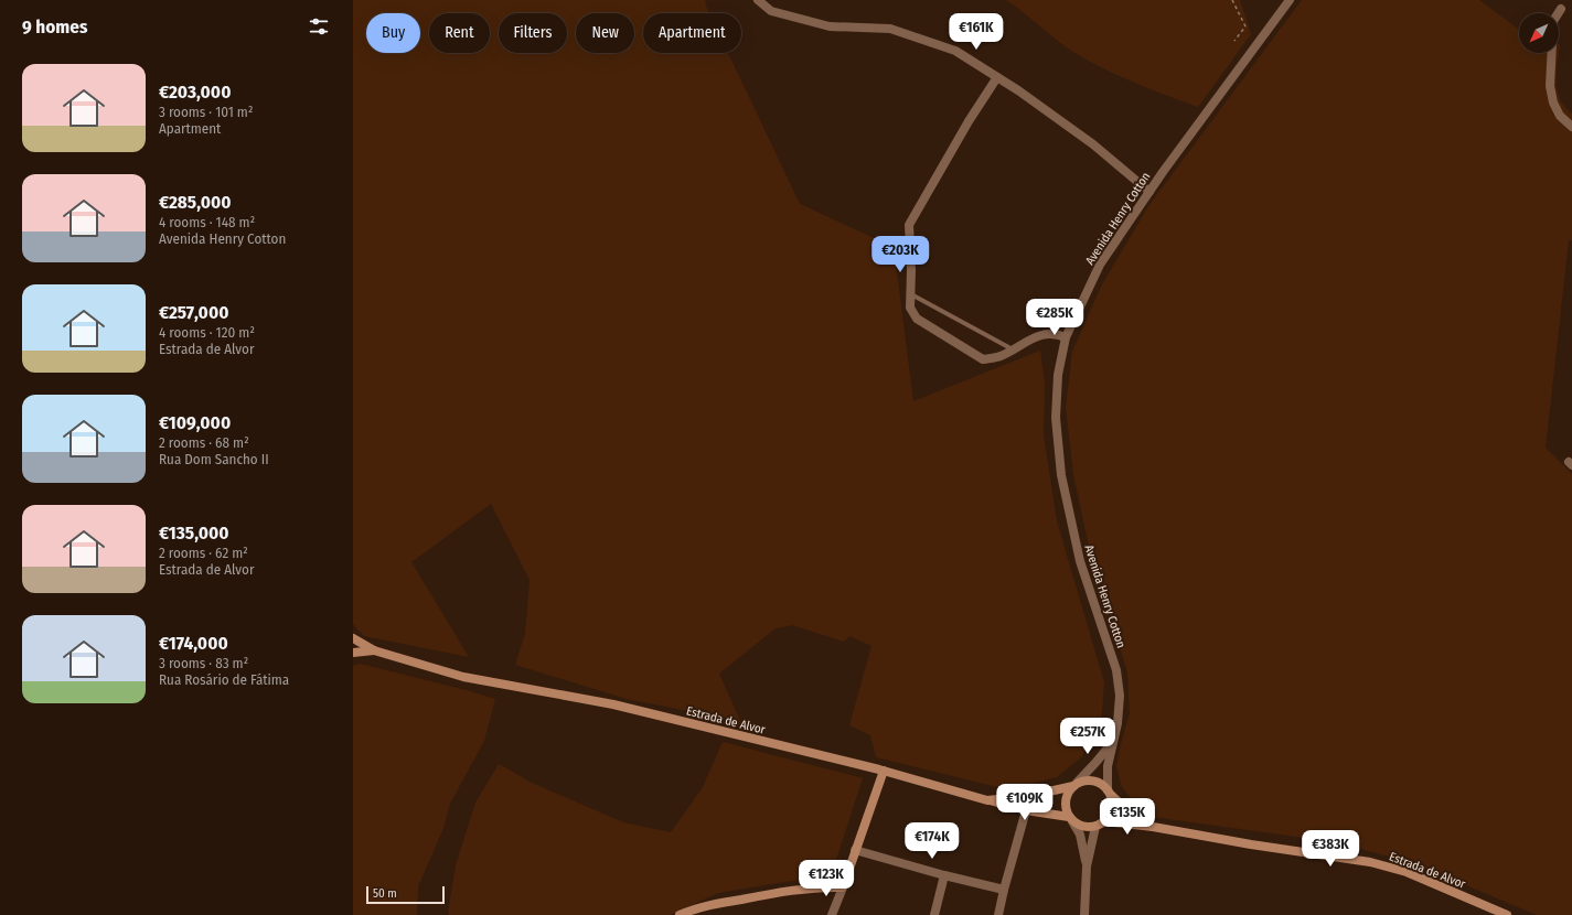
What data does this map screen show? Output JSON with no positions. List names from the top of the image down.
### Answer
{
  "streets": {
    "street": ["Avenida Henry Cotton", "Estrada de Alvor"]
  },
  "crossings": [
    ["Avenida Henry Cotton", "Estrada de Alvor"]
  ],
  "scale_bar": "50 m",
  "north": "bottom left",
  "page": {
    "heading": "9 homes",
    "price": [
      "€161K",
      "€203K",
      "€285K",
      "€257K",
      "€109K",
      "€135K",
      "€174K",
      "€383K",
      "€123K"
    ],
    "chip": [
      "Buy",
      "Rent",
      "Filters",
      "New",
      "Apartment"
    ],
    "list": [
      {
        "name": "€203,000",
        "note": "3 rooms · 101 m² · Apartment"
      },
      {
        "name": "€285,000",
        "note": "4 rooms · 148 m² · Avenida Henry Cotton"
      },
      {
        "name": "€257,000",
        "note": "4 rooms · 120 m² · Estrada de Alvor"
      },
      {
        "name": "€109,000",
        "note": "2 rooms · 68 m² · Rua Dom Sancho II"
      },
      {
        "name": "€135,000",
        "note": "2 rooms · 62 m² · Estrada de Alvor"
      },
      {
        "name": "€174,000",
        "note": "3 rooms · 83 m² · Rua Rosário de Fátima"
      }
    ],
    "scale": "50 m"
  }
}
